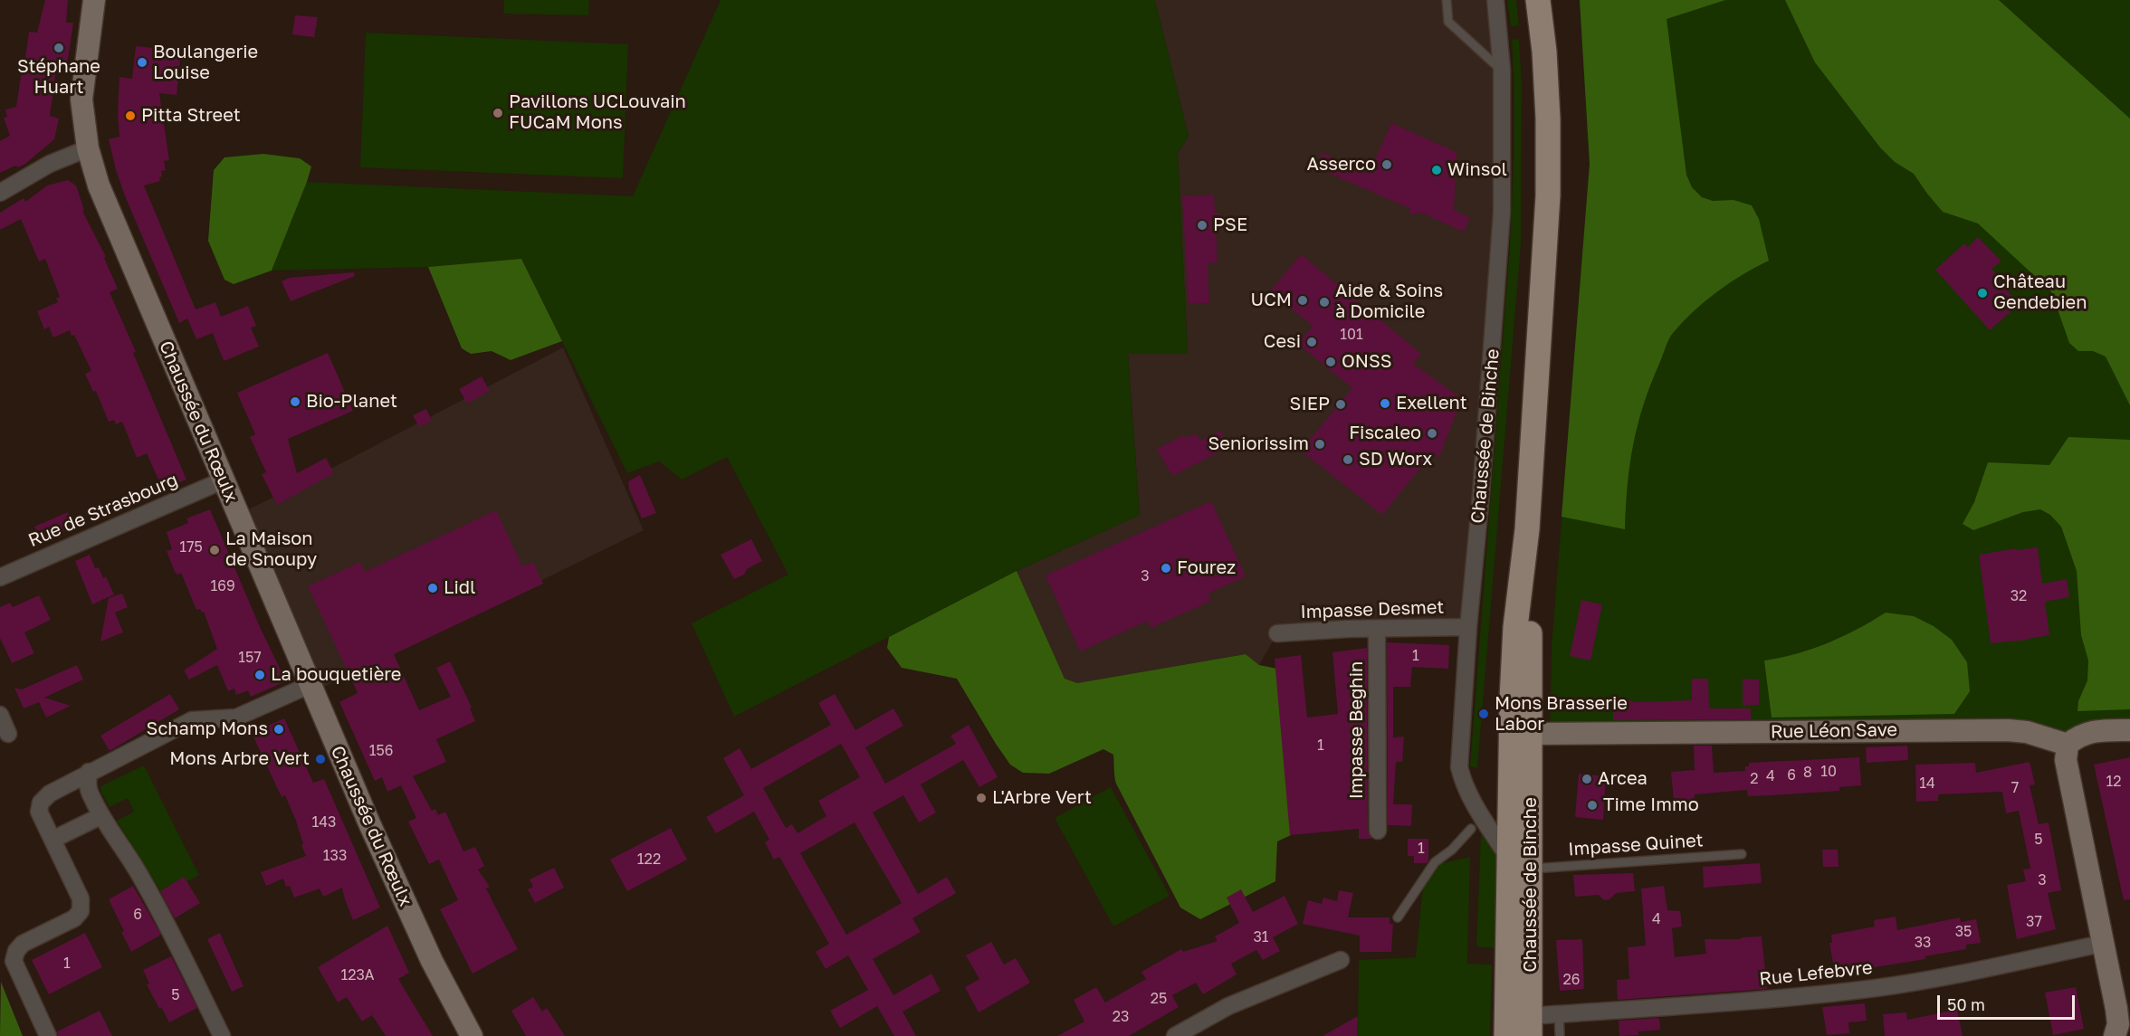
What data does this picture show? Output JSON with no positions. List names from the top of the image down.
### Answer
{
  "streets": {
    "main road": ["Chaussée du Rœulx", "Chaussée de Binche", "Rue Léon Save"],
    "street": [
      "Rue de Strasbourg",
      "Impasse Desmet",
      "Impasse Beghin",
      "Rue Lefebvre"
    ],
    "lane": ["Impasse Quinet"]
  },
  "crossings": [
    ["Chaussée du Rœulx", "Rue de Strasbourg"],
    ["Chaussée de Binche", "Impasse Desmet"],
    ["Chaussée de Binche", "Rue Léon Save"],
    ["Chaussée de Binche", "Impasse Quinet"],
    ["Chaussée de Binche", "Rue Lefebvre"],
    ["Impasse Desmet", "Impasse Beghin"]
  ],
  "places": [
    "Stéphane Huart",
    "Boulangerie Louise",
    "Pavillons UCLouvain FUCaM Mons",
    "Pitta Street",
    "Asserco",
    "Winsol",
    "PSE",
    "Château Gendebien",
    "UCM",
    "Aide & Soins à Domicile",
    "Cesi",
    "ONSS",
    "Bio-Planet",
    "Exellent",
    "SIEP",
    "Fiscaleo",
    "Seniorissim",
    "SD Worx",
    "La Maison de Snoupy",
    "Fourez",
    "Lidl",
    "La bouquetière",
    "Mons Brasserie Labor",
    "Schamp Mons",
    "Mons Arbre Vert",
    "Arcea",
    "L'Arbre Vert",
    "Time Immo"
  ],
  "house_numbers": [
    "101",
    "175",
    "3",
    "169",
    "32",
    "1",
    "157",
    "1",
    "156",
    "10",
    "8",
    "6",
    "4",
    "2",
    "12",
    "14",
    "7",
    "143",
    "5",
    "1",
    "133",
    "122",
    "3",
    "6",
    "4",
    "37",
    "35",
    "31",
    "33",
    "1",
    "123A",
    "26",
    "5",
    "25",
    "23"
  ],
  "scale_bar": "50 m"
}
